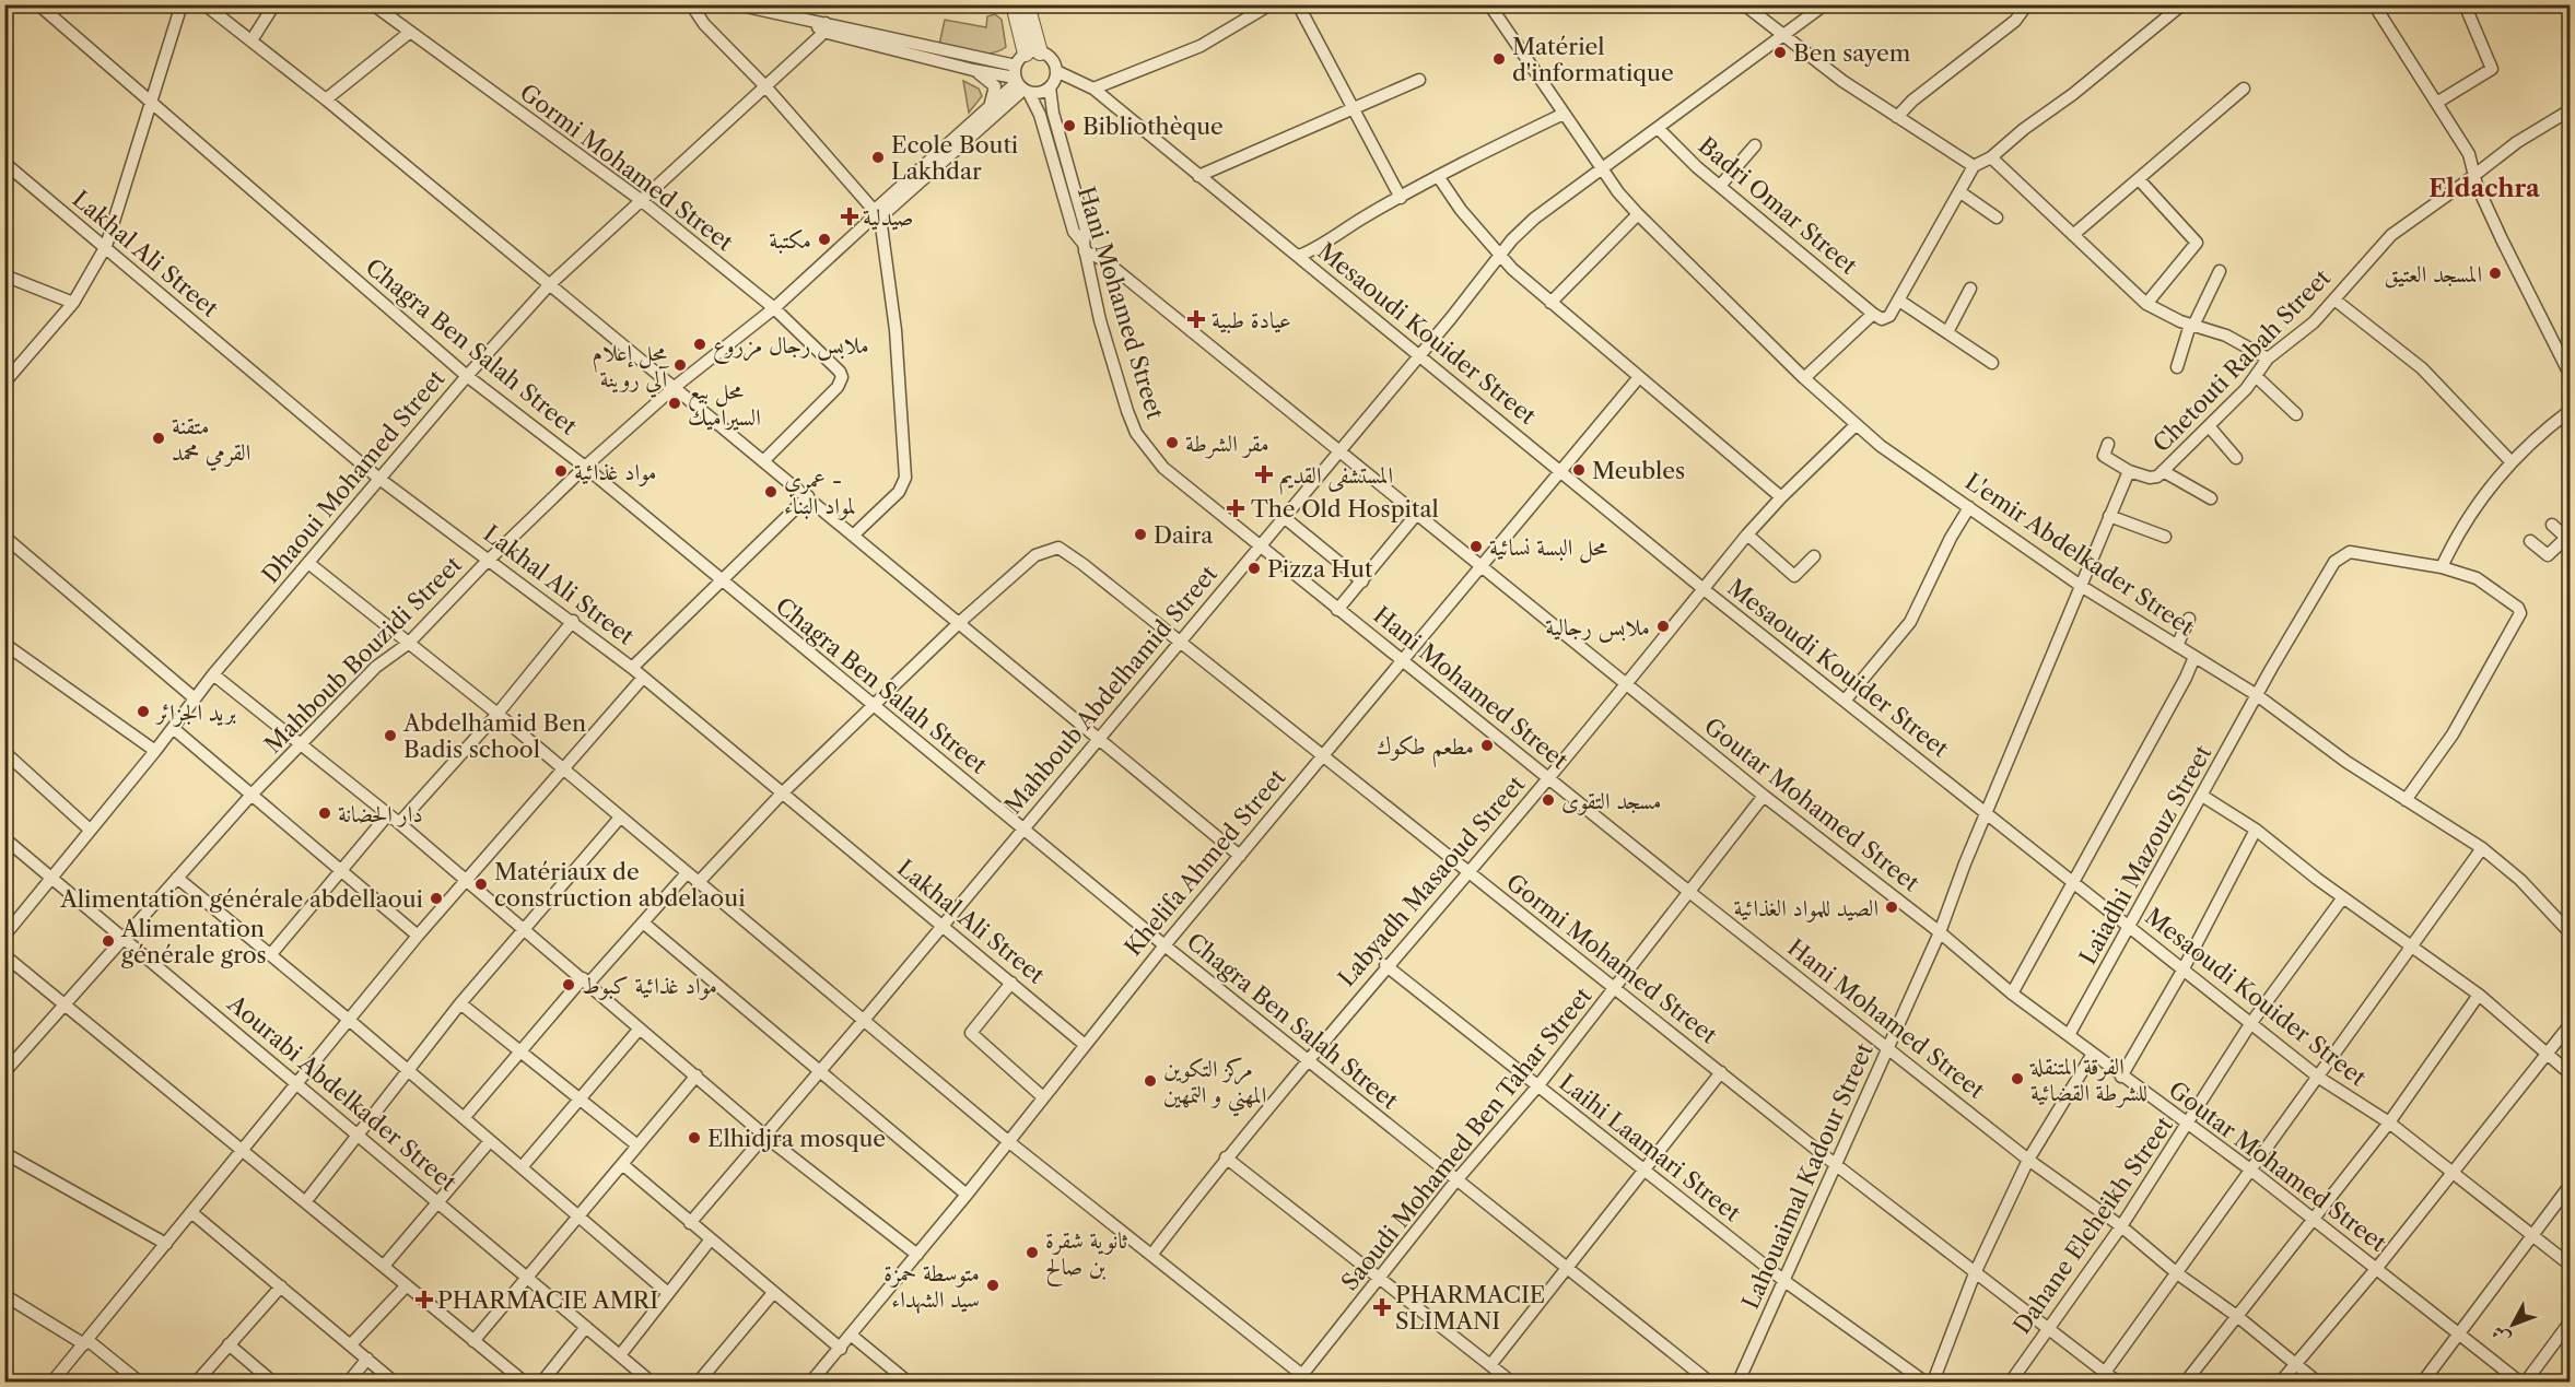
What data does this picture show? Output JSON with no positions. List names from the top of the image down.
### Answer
{
  "streets": {
    "street": [
      "Gormi Mohamed Street",
      "Badri Omar Street",
      "Lakhal Ali Street",
      "Hani Mohamed Street",
      "Mesaoudi Kouider Street",
      "Chagra Ben Salah Street",
      "Chetouti Rabah Street",
      "Dhaoui Mohamed Street",
      "L'emir Abdelkader Street",
      "Mahboub Bouzidi Street",
      "Mahboub Abdelhamid Street",
      "Goutar Mohamed Street",
      "Laiadhi Mazouz Street",
      "Khelifa Ahmed Street",
      "Labyadh Masaoud Street",
      "Aourabi Abdelkader Street",
      "Saoudi Mohamed Ben Tahar Street",
      "Laihi Laamari Street",
      "Lahouaimal Kadour Street",
      "Dahane Elcheikh Street"
    ]
  },
  "crossings": [
    ["Gormi Mohamed Street", "Lakhal Ali Street"],
    ["Gormi Mohamed Street", "Chagra Ben Salah Street"],
    ["Gormi Mohamed Street", "Dhaoui Mohamed Street"],
    ["Gormi Mohamed Street", "Mahboub Bouzidi Street"],
    ["Gormi Mohamed Street", "Mahboub Abdelhamid Street"],
    ["Gormi Mohamed Street", "Khelifa Ahmed Street"],
    ["Gormi Mohamed Street", "Labyadh Masaoud Street"],
    ["Gormi Mohamed Street", "Saoudi Mohamed Ben Tahar Street"],
    ["Gormi Mohamed Street", "Lahouaimal Kadour Street"],
    ["Gormi Mohamed Street", "Dahane Elcheikh Street"],
    ["Badri Omar Street", "Mahboub Abdelhamid Street"],
    ["Lakhal Ali Street", "Dhaoui Mohamed Street"],
    ["Lakhal Ali Street", "Mahboub Bouzidi Street"],
    ["Lakhal Ali Street", "Mahboub Abdelhamid Street"],
    ["Lakhal Ali Street", "Khelifa Ahmed Street"],
    ["Hani Mohamed Street", "Mahboub Abdelhamid Street"],
    ["Hani Mohamed Street", "Goutar Mohamed Street"],
    ["Hani Mohamed Street", "Khelifa Ahmed Street"],
    ["Hani Mohamed Street", "Labyadh Masaoud Street"],
    ["Hani Mohamed Street", "Saoudi Mohamed Ben Tahar Street"],
    ["Hani Mohamed Street", "Lahouaimal Kadour Street"],
    ["Hani Mohamed Street", "Dahane Elcheikh Street"],
    ["Mesaoudi Kouider Street", "Mahboub Abdelhamid Street"],
    ["Mesaoudi Kouider Street", "Laiadhi Mazouz Street"],
    ["Mesaoudi Kouider Street", "Khelifa Ahmed Street"],
    ["Mesaoudi Kouider Street", "Labyadh Masaoud Street"],
    ["Mesaoudi Kouider Street", "Lahouaimal Kadour Street"],
    ["Mesaoudi Kouider Street", "Dahane Elcheikh Street"],
    ["Chagra Ben Salah Street", "Dhaoui Mohamed Street"],
    ["Chagra Ben Salah Street", "Mahboub Bouzidi Street"],
    ["Chagra Ben Salah Street", "Mahboub Abdelhamid Street"],
    ["Chagra Ben Salah Street", "Khelifa Ahmed Street"],
    ["Chagra Ben Salah Street", "Labyadh Masaoud Street"],
    ["Chagra Ben Salah Street", "Saoudi Mohamed Ben Tahar Street"],
    ["Dhaoui Mohamed Street", "Aourabi Abdelkader Street"],
    ["L'emir Abdelkader Street", "Mahboub Abdelhamid Street"],
    ["L'emir Abdelkader Street", "Laiadhi Mazouz Street"],
    ["L'emir Abdelkader Street", "Labyadh Masaoud Street"],
    ["L'emir Abdelkader Street", "Lahouaimal Kadour Street"],
    ["Mahboub Bouzidi Street", "Aourabi Abdelkader Street"],
    ["Mahboub Abdelhamid Street", "Goutar Mohamed Street"],
    ["Goutar Mohamed Street", "Laiadhi Mazouz Street"],
    ["Goutar Mohamed Street", "Khelifa Ahmed Street"],
    ["Goutar Mohamed Street", "Labyadh Masaoud Street"],
    ["Goutar Mohamed Street", "Saoudi Mohamed Ben Tahar Street"],
    ["Goutar Mohamed Street", "Lahouaimal Kadour Street"],
    ["Goutar Mohamed Street", "Dahane Elcheikh Street"],
    ["Labyadh Masaoud Street", "Laihi Laamari Street"],
    ["Saoudi Mohamed Ben Tahar Street", "Laihi Laamari Street"],
    ["Laihi Laamari Street", "Lahouaimal Kadour Street"]
  ],
  "districts": ["Eldachra"],
  "places": {
    "other": [
      "Ben sayem",
      "Matériel d'informatique",
      "Bibliothèque",
      "Ecole Bouti Lakhdar",
      "مكتبة",
      "المسجد العتيق",
      "ملابس رجال مزروع",
      "محل إعلام آلي روينة",
      "محل بيع السيراميك",
      "متقنة القرمي محمد",
      "مقر الشرطة",
      "Meubles",
      "مواد غذائية",
      "عمري - لمواد البناء",
      "Daira",
      "محل البسة نسائية",
      "Pizza Hut",
      "ملابس رجالية",
      "بريد الجزائر",
      "Abdelhamid Ben Badis school",
      "مطعم طكوك",
      "مسجد التقوى",
      "دار الحضانة",
      "Matériaux de construction abdelaoui",
      "Alimentation générale abdellaoui",
      "الصيد للمواد الغذائية",
      "Alimentation générale gros",
      "مواد غذائية كبوط",
      "الفرقة المتنقلة للشرطة القضائية",
      "مركز التكوين المهني و التمهين",
      "Elhidjra mosque",
      "ثانوية شقرة بن صالح",
      "متوسطة حمزة سيد الشهداء"
    ],
    "health": [
      "صيدلية",
      "عيادة طبية",
      "المستشفى القديم",
      "The Old Hospital",
      "PHARMACIE AMRI",
      "PHARMACIE SLIMANI"
    ]
  },
  "north": "bottom left"
}
